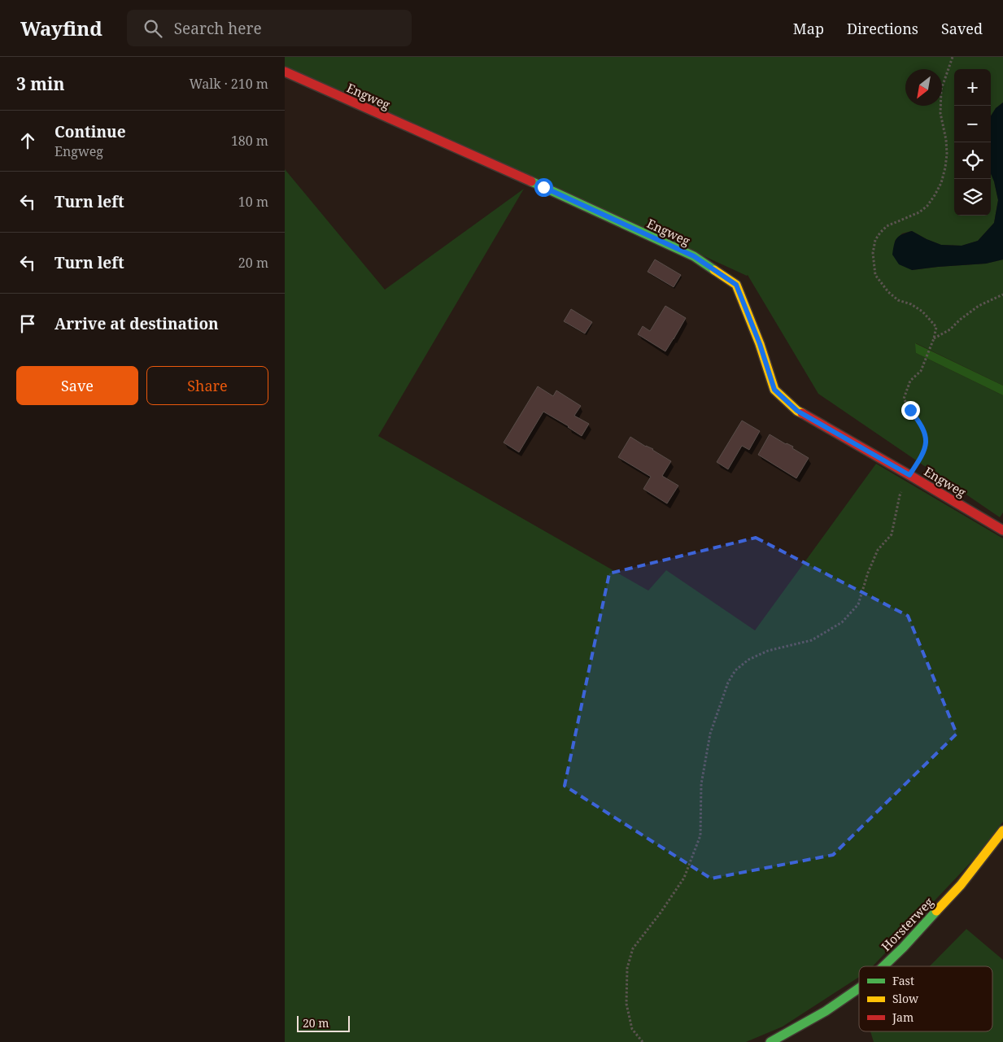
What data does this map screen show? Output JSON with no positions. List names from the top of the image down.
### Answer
{
  "streets": {
    "street": ["Engweg", "Horsterweg"]
  },
  "legend": ["Fast", "Slow", "Jam"],
  "scale_bar": "20 m",
  "north": "bottom left",
  "page": {
    "header": "Wayfind",
    "search": "Search here",
    "nav": ["Map", "Directions", "Saved"],
    "heading": ["3 min", "Walk · 210 m"],
    "map_buttons": ["+", "−"],
    "list": [
      ["Continue", "Engweg", "180 m"],
      ["Turn left", "10 m"],
      ["Turn left", "20 m"],
      "Arrive at destination"
    ],
    "buttons": ["Save", "Share"],
    "scale": "20 m"
  }
}
